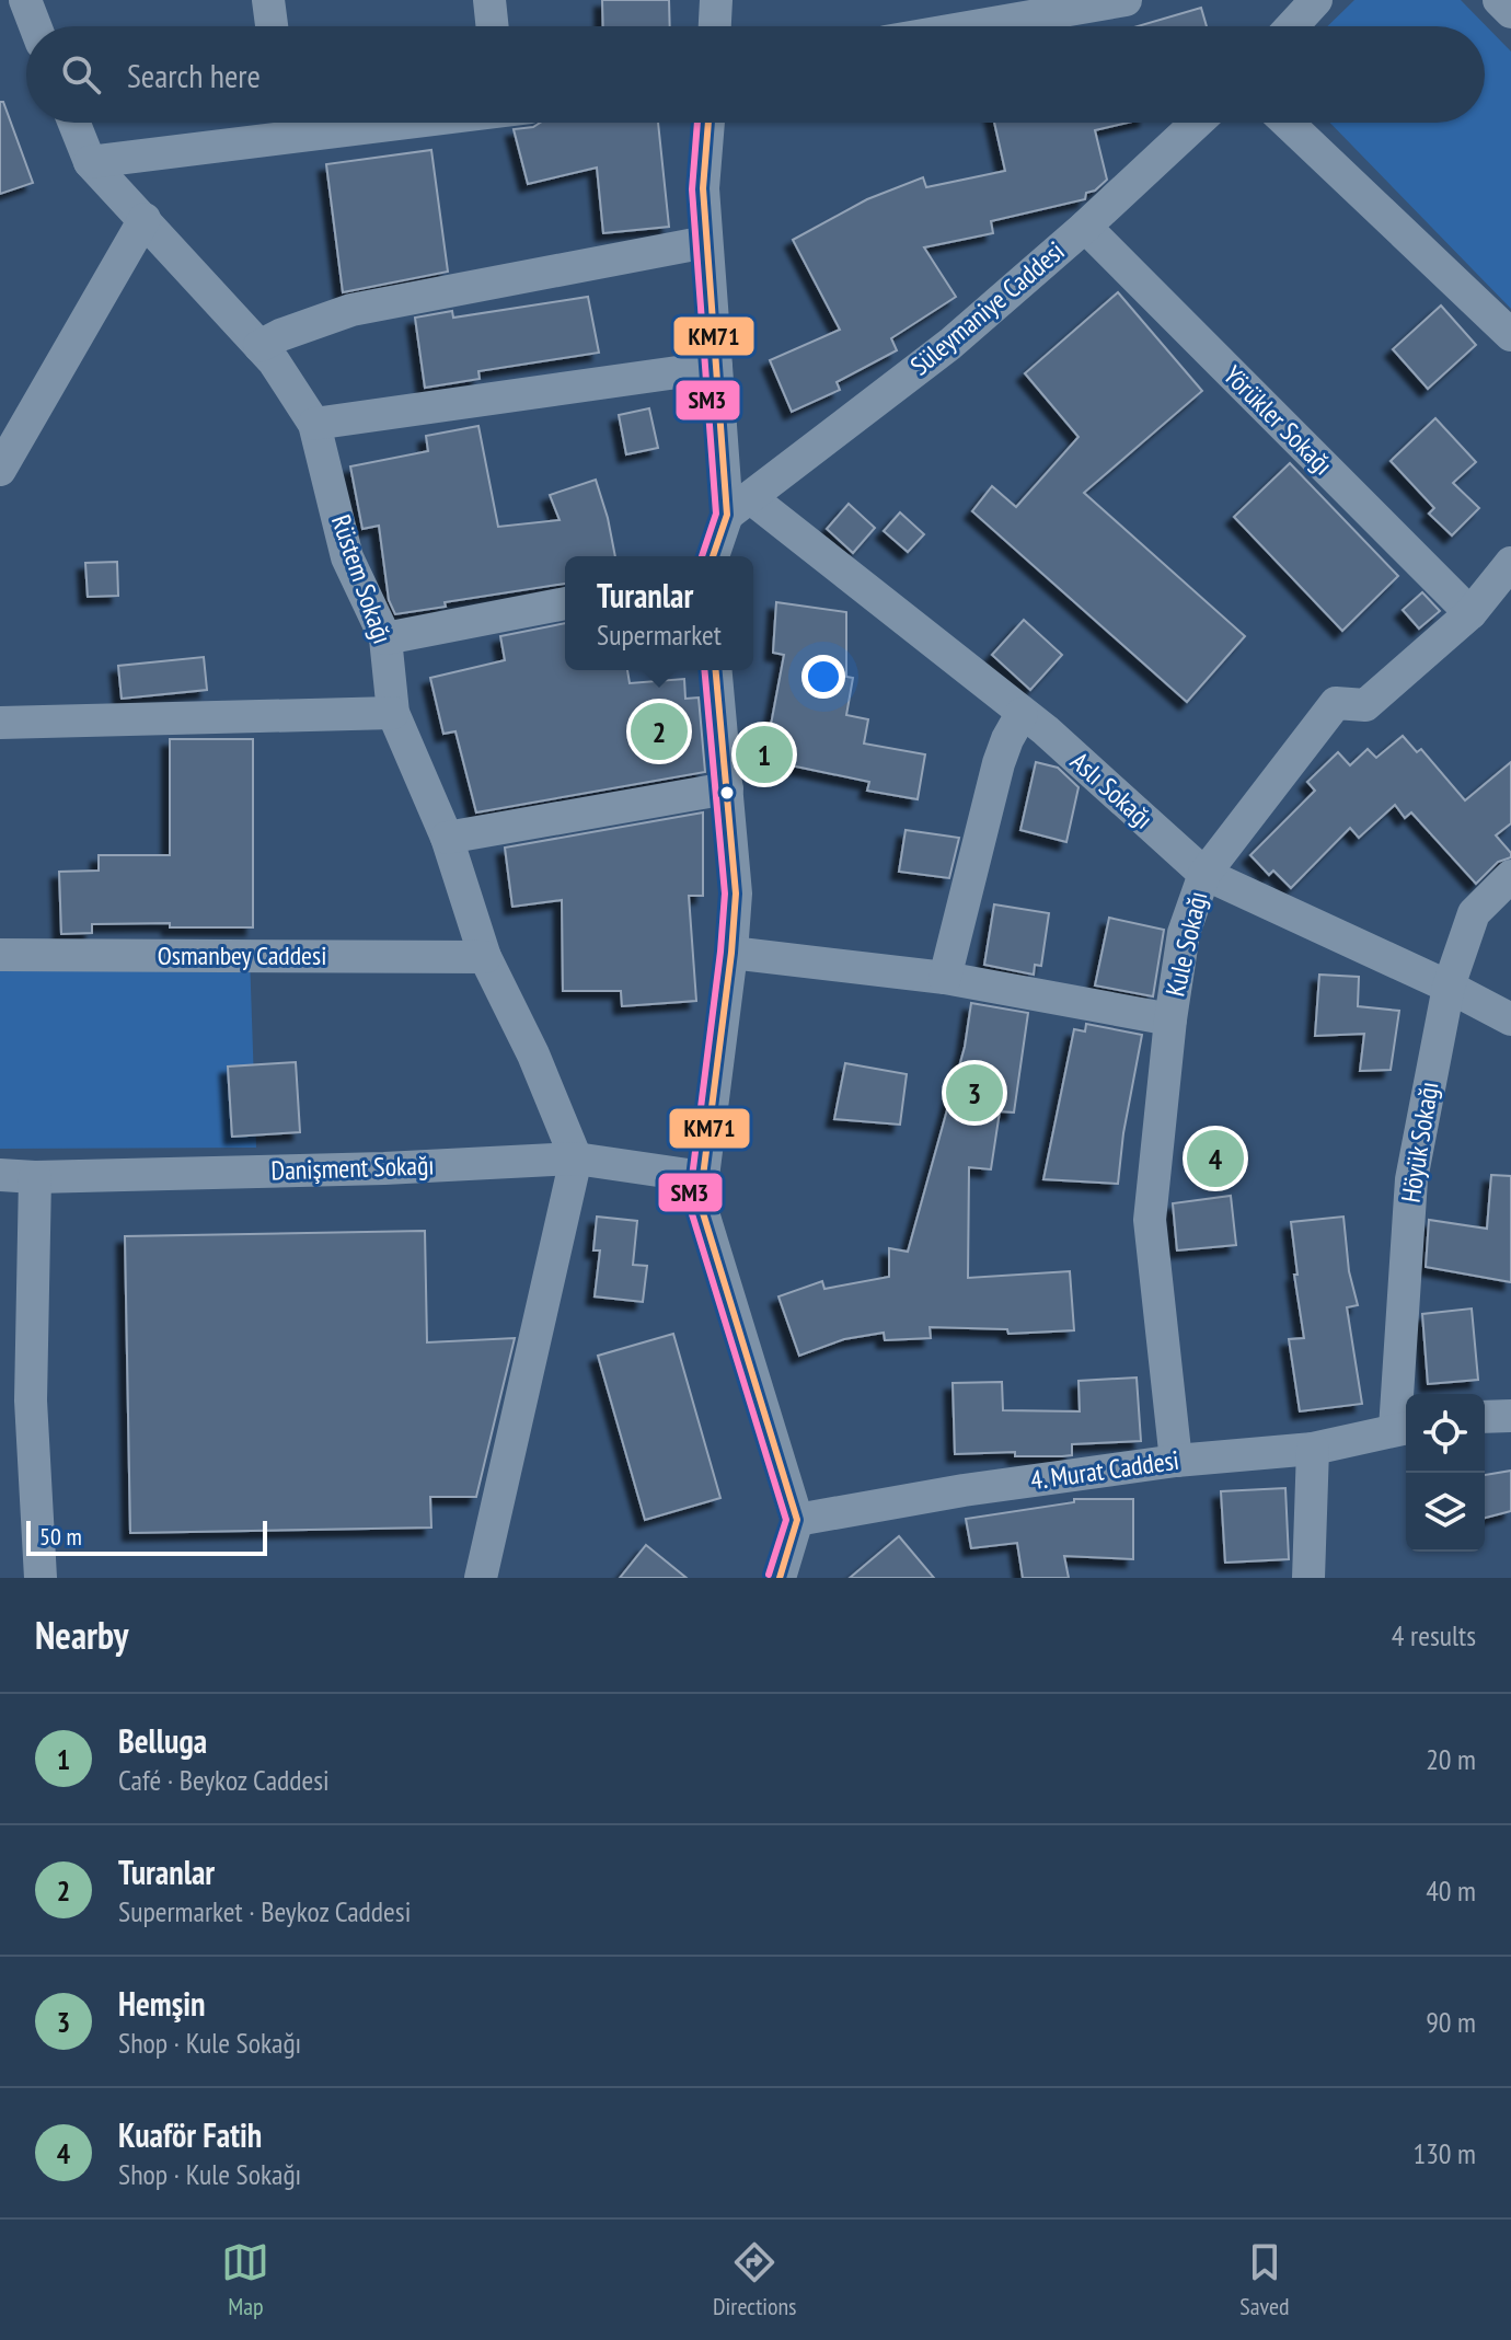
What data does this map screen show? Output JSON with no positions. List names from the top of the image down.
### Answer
{
  "streets": {
    "street": [
      "Süleymaniye Caddesi",
      "Yörükler Sokağı",
      "Rüstem Sokağı",
      "Aslı Sokağı",
      "Kule Sokağı",
      "Osmanbey Caddesi",
      "Höyük Sokağı",
      "Danişment Sokağı",
      "4. Murat Caddesi"
    ]
  },
  "crossings": [
    ["Süleymaniye Caddesi", "Yörükler Sokağı"],
    ["Süleymaniye Caddesi", "Aslı Sokağı"],
    ["Yörükler Sokağı", "Kule Sokağı"],
    ["Rüstem Sokağı", "Osmanbey Caddesi"],
    ["Rüstem Sokağı", "Danişment Sokağı"],
    ["Aslı Sokağı", "Kule Sokağı"],
    ["Aslı Sokağı", "Höyük Sokağı"],
    ["Kule Sokağı", "4. Murat Caddesi"],
    ["Höyük Sokağı", "4. Murat Caddesi"]
  ],
  "lines": ["transit line KM71", "transit line SM3"],
  "scale_bar": "50 m",
  "page": {
    "search": "Search here",
    "popup": ["Turanlar", "Supermarket"],
    "pins": [
      "2",
      "1",
      "3",
      "4"
    ],
    "scale": "50 m",
    "heading": ["Nearby", "4 results"],
    "list": [
      {
        "mark": "1",
        "name": "Belluga",
        "note": "Café · Beykoz Caddesi",
        "value": "20 m"
      },
      {
        "mark": "2",
        "name": "Turanlar",
        "note": "Supermarket · Beykoz Caddesi",
        "value": "40 m"
      },
      {
        "mark": "3",
        "name": "Hemşin",
        "note": "Shop · Kule Sokağı",
        "value": "90 m"
      },
      {
        "mark": "4",
        "name": "Kuaför Fatih",
        "note": "Shop · Kule Sokağı",
        "value": "130 m"
      }
    ],
    "nav": ["Map", "Directions", "Saved"]
  }
}
